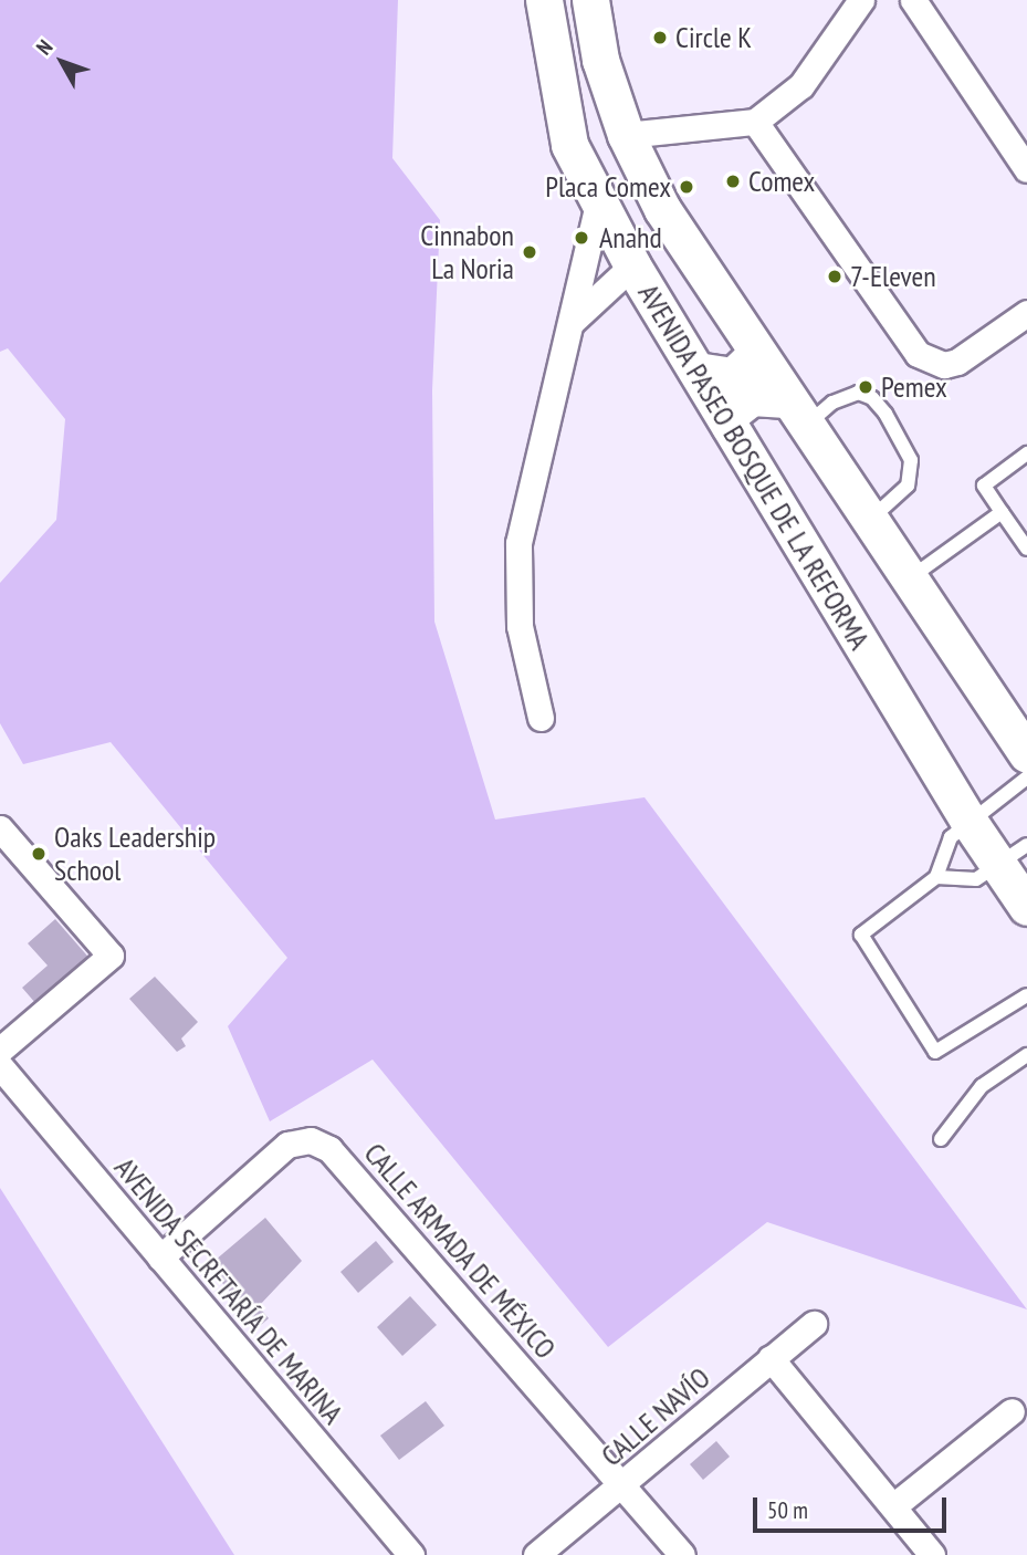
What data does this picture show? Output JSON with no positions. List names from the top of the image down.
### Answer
{
  "streets": {
    "main road": ["AVENIDA PASEO BOSQUE DE LA REFORMA"],
    "street": ["CALLE ARMADA DE MÉXICO", "AVENIDA SECRETARÍA DE MARINA", "CALLE NAVÍO"]
  },
  "crossings": [
    ["CALLE ARMADA DE MÉXICO", "AVENIDA SECRETARÍA DE MARINA"],
    ["CALLE ARMADA DE MÉXICO", "CALLE NAVÍO"]
  ],
  "places": [
    "Circle K",
    "Comex",
    "Placa Comex",
    "Anahd",
    "Cinnabon La Noria",
    "7-Eleven",
    "Pemex",
    "Oaks Leadership School"
  ],
  "scale_bar": "50 m",
  "north": "top left"
}
